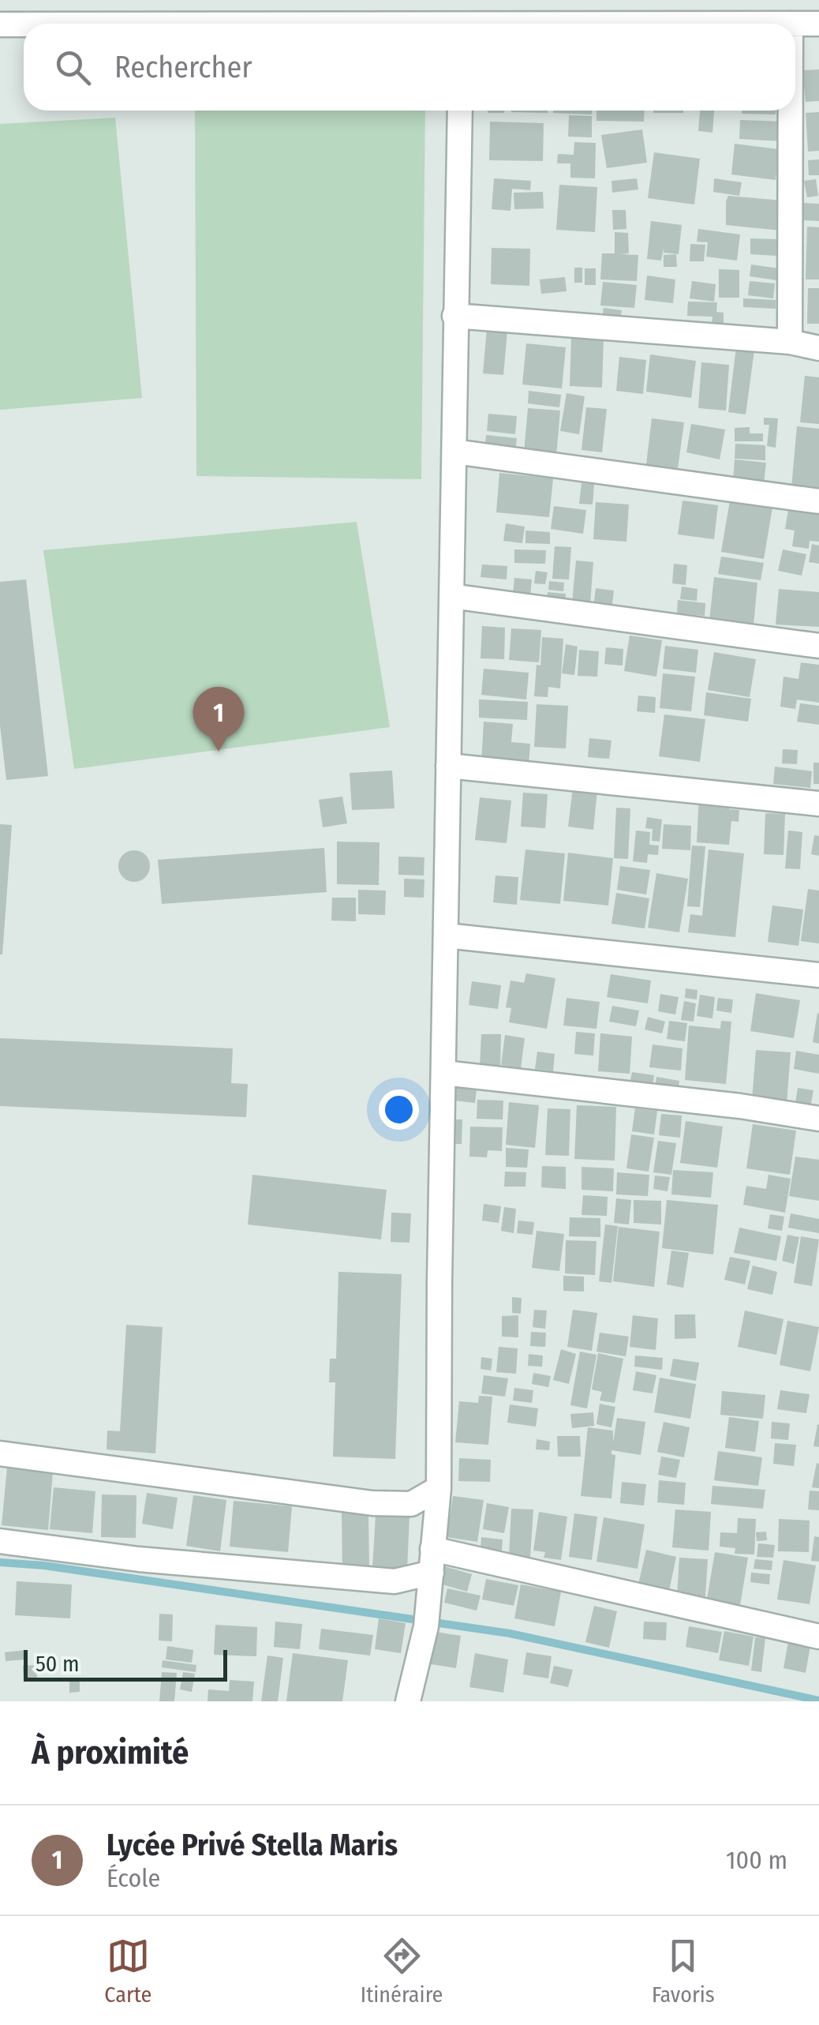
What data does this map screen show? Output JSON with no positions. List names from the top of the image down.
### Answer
{
  "scale_bar": "50 m",
  "page": {
    "search": "Rechercher",
    "pins": "1",
    "scale": "50 m",
    "heading": "À proximité",
    "list": [
      {
        "mark": "1",
        "name": "Lycée Privé Stella Maris",
        "note": "École",
        "value": "100 m"
      }
    ],
    "nav": ["Carte", "Itinéraire", "Favoris"]
  }
}
